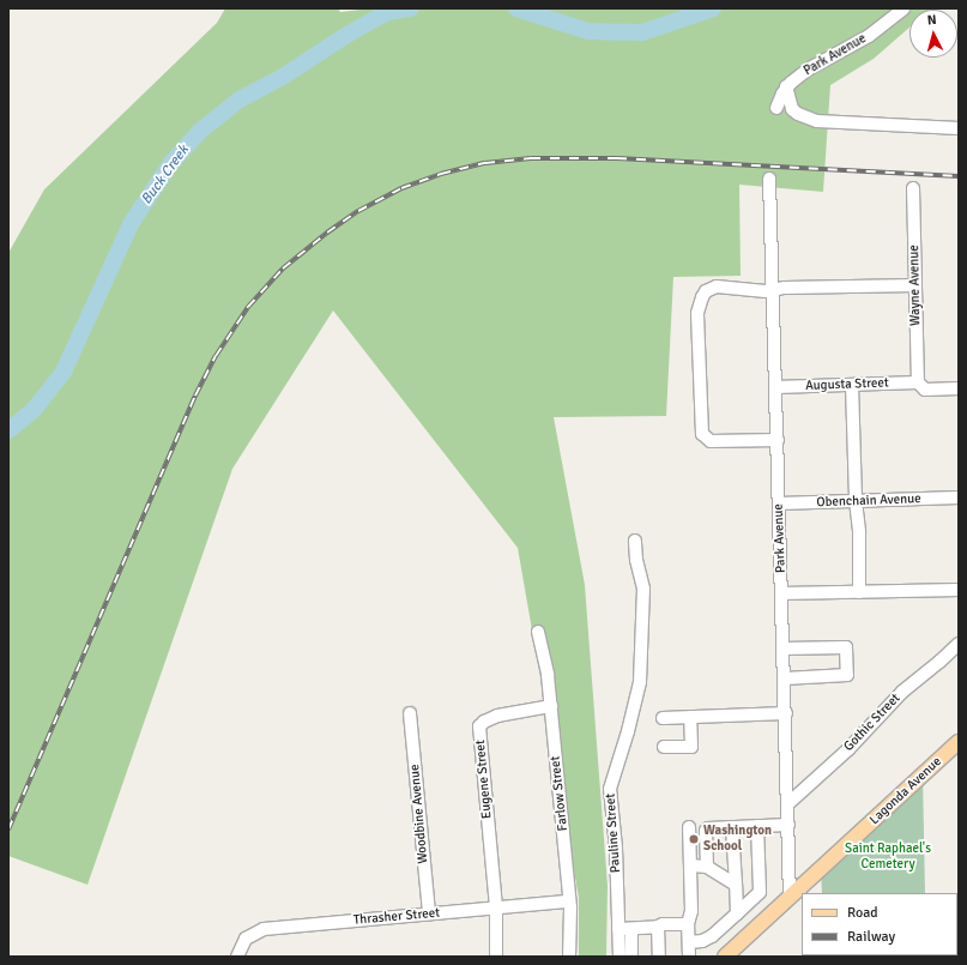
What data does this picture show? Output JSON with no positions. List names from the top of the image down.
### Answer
{
  "streets": {
    "main road": ["Lagonda Avenue"],
    "street": [
      "Park Avenue",
      "Wayne Avenue",
      "Augusta Street",
      "Obenchain Avenue",
      "Gothic Street",
      "Eugene Street",
      "Farlow Street",
      "Woodbine Avenue",
      "Pauline Street",
      "Thrasher Street"
    ]
  },
  "crossings": [
    ["Park Avenue", "Augusta Street"],
    ["Park Avenue", "Obenchain Avenue"],
    ["Park Avenue", "Gothic Street"],
    ["Park Avenue", "Lagonda Avenue"],
    ["Wayne Avenue", "Augusta Street"],
    ["Eugene Street", "Farlow Street"],
    ["Eugene Street", "Thrasher Street"],
    ["Farlow Street", "Thrasher Street"],
    ["Woodbine Avenue", "Thrasher Street"]
  ],
  "water": ["Buck Creek"],
  "parks": ["Saint Raphael's Cemetery"],
  "places": ["Washington School"],
  "legend": ["Road", "Railway"],
  "north": "top"
}
